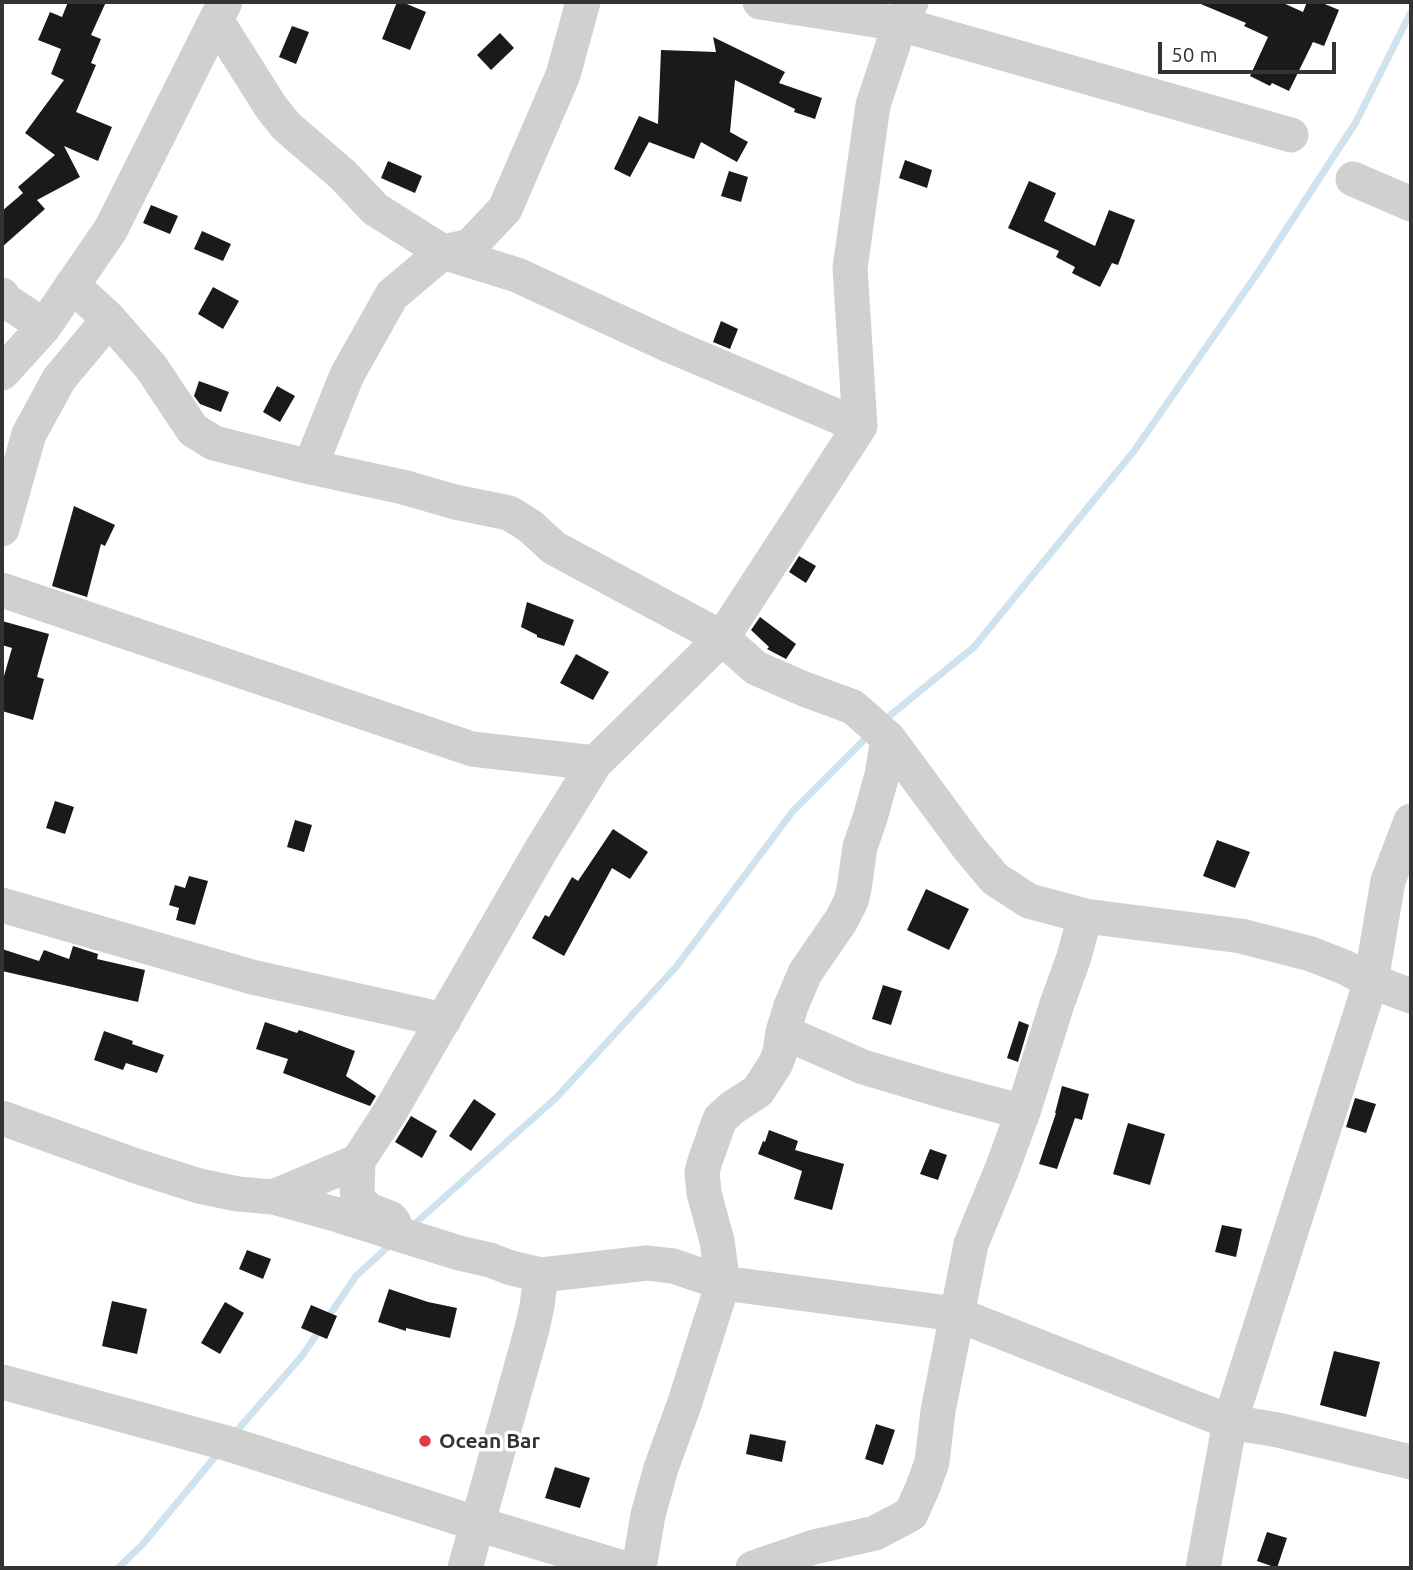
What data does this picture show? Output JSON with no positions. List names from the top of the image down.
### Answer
{
  "places": ["Ocean Bar"],
  "scale_bar": "50 m"
}
